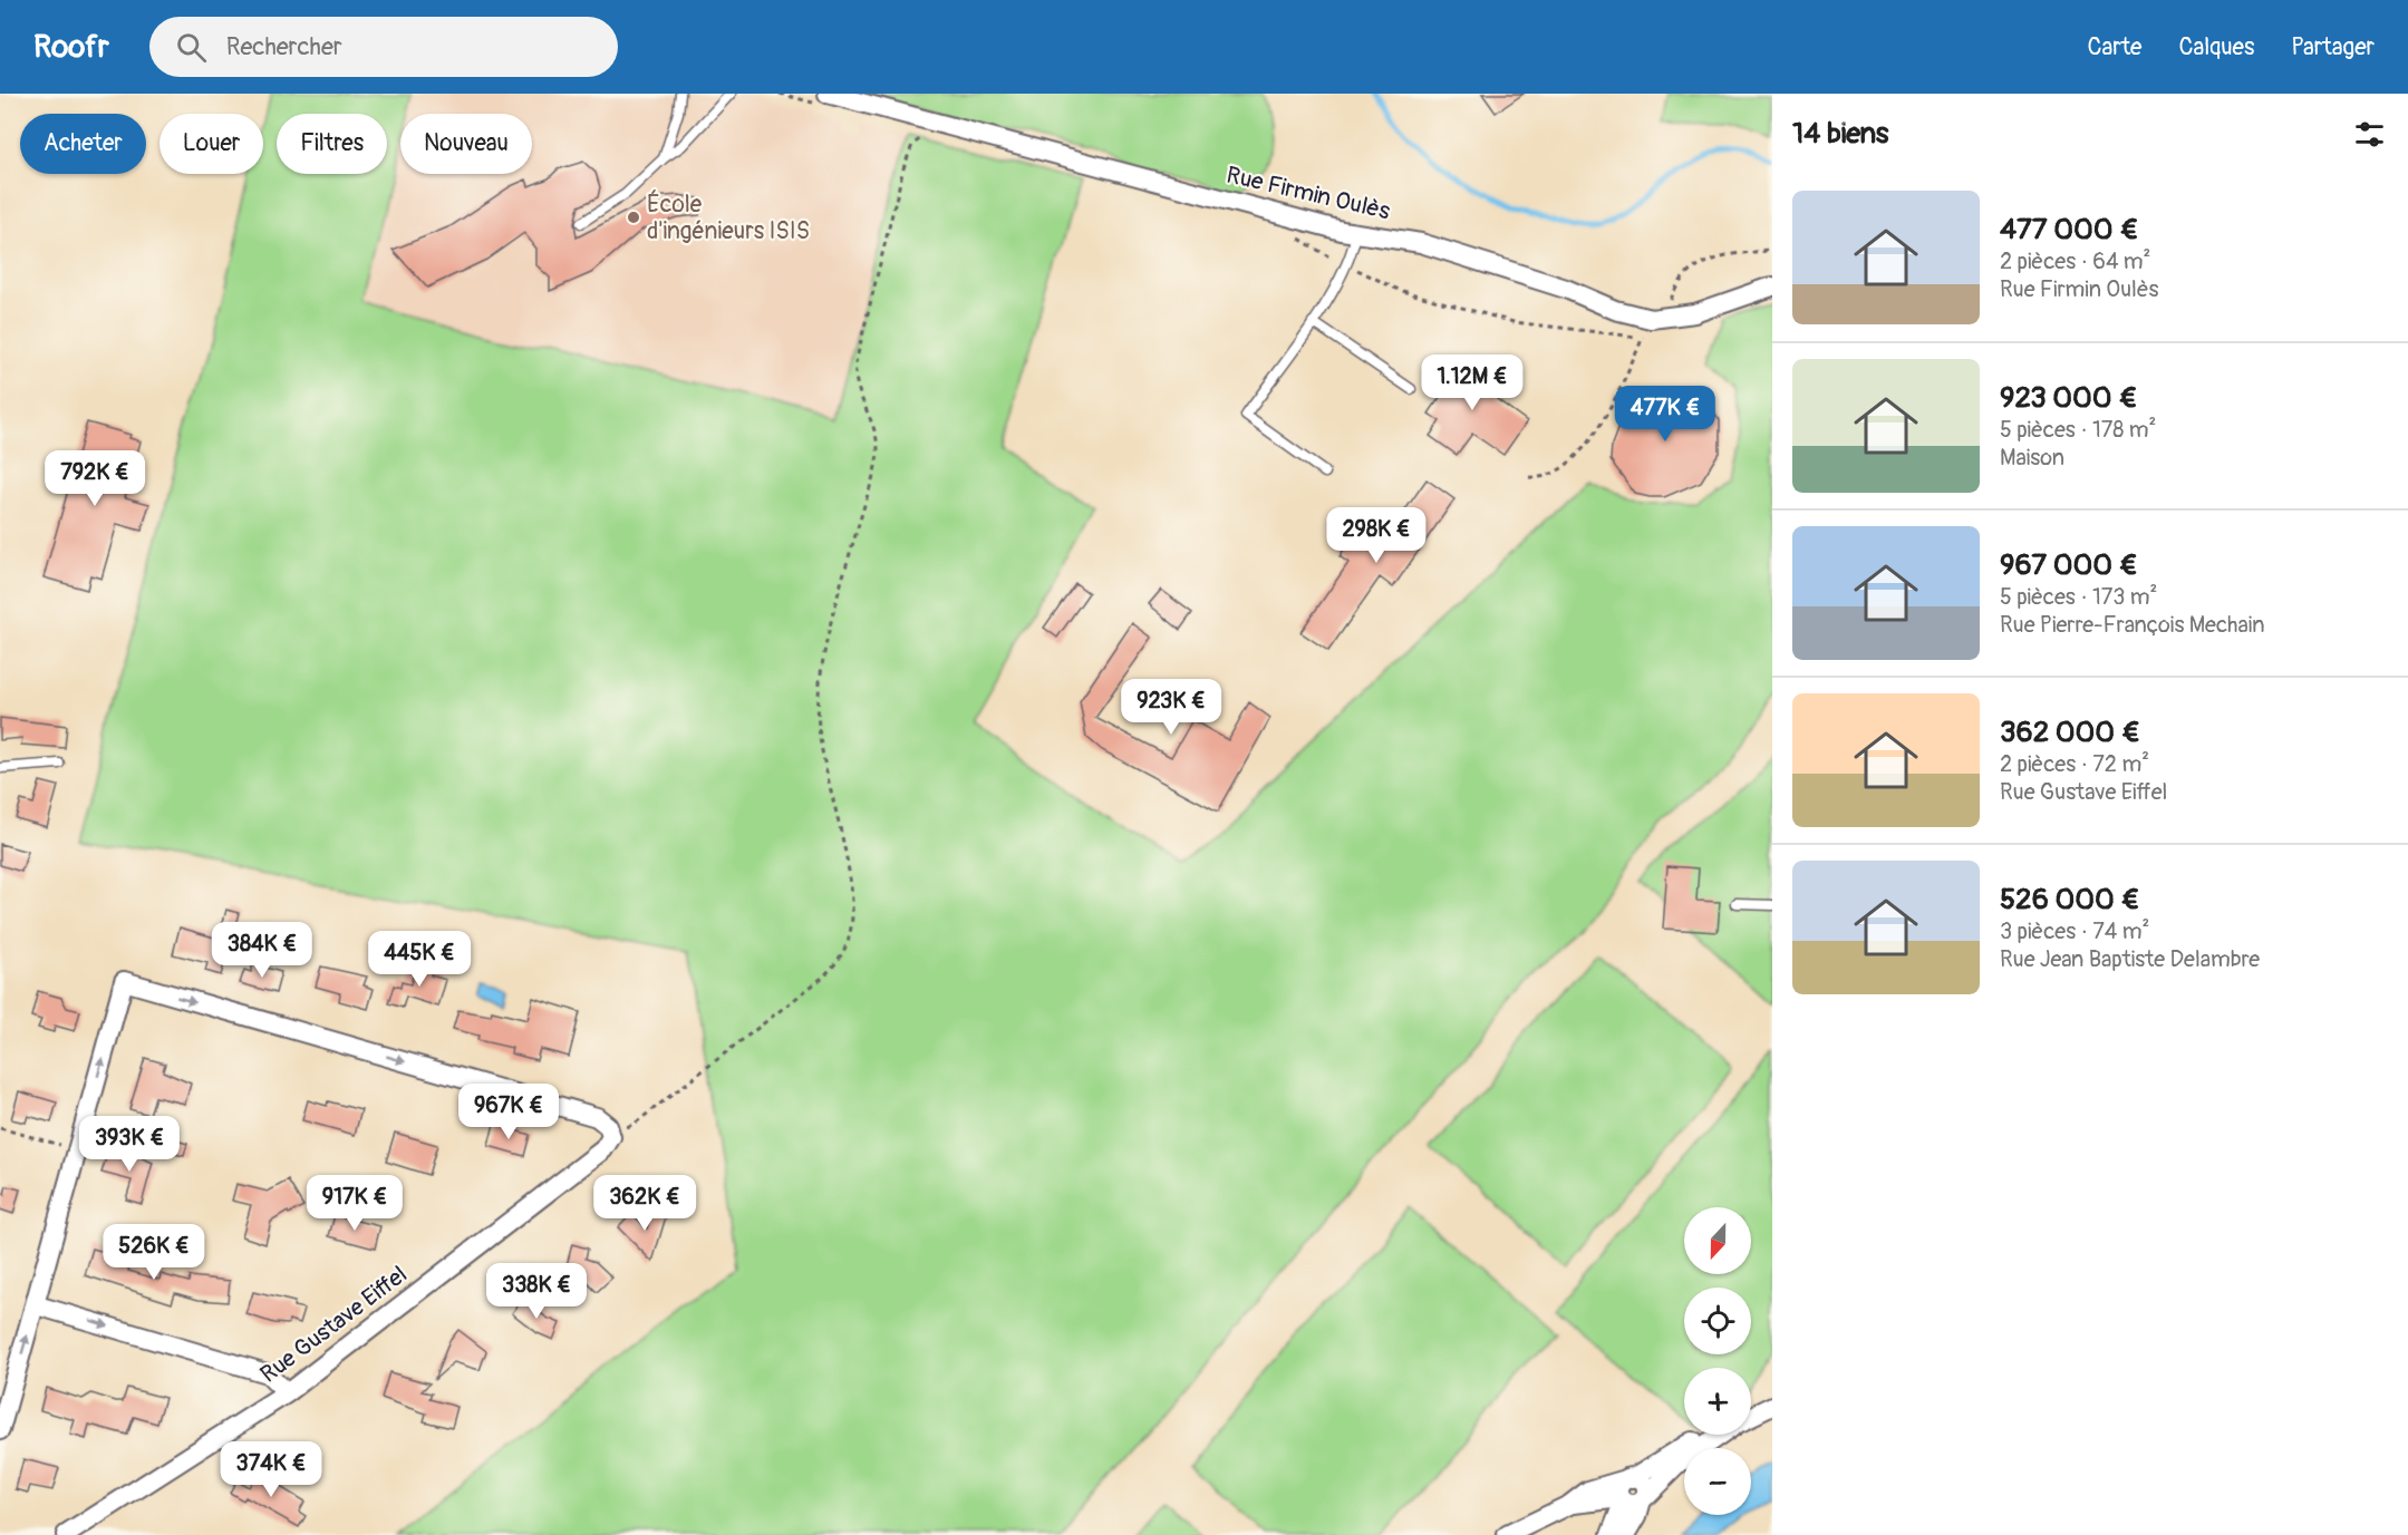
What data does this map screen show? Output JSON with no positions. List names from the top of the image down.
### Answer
{
  "streets": {
    "street": ["Rue Firmin Oulès", "Rue Gustave Eiffel"]
  },
  "places": ["École d'ingénieurs ISIS"],
  "north": "bottom",
  "page": {
    "header": "Roofr",
    "search": "Rechercher",
    "nav": ["Carte", "Calques", "Partager"],
    "heading": "14 biens",
    "chip": [
      "Acheter",
      "Louer",
      "Filtres",
      "Nouveau"
    ],
    "list": [
      {
        "name": "477 000 €",
        "note": "2 pièces · 64 m² · Rue Firmin Oulès"
      },
      {
        "name": "923 000 €",
        "note": "5 pièces · 178 m² · Maison"
      },
      {
        "name": "967 000 €",
        "note": "5 pièces · 173 m² · Rue Pierre-François Mechain"
      },
      {
        "name": "362 000 €",
        "note": "2 pièces · 72 m² · Rue Gustave Eiffel"
      },
      {
        "name": "526 000 €",
        "note": "3 pièces · 74 m² · Rue Jean Baptiste Delambre"
      }
    ],
    "price": [
      "1.12M €",
      "477K €",
      "792K €",
      "298K €",
      "923K €",
      "384K €",
      "445K €",
      "967K €",
      "393K €",
      "917K €",
      "362K €",
      "526K €",
      "338K €",
      "374K €"
    ],
    "map_buttons": ["+", "−"]
  }
}
